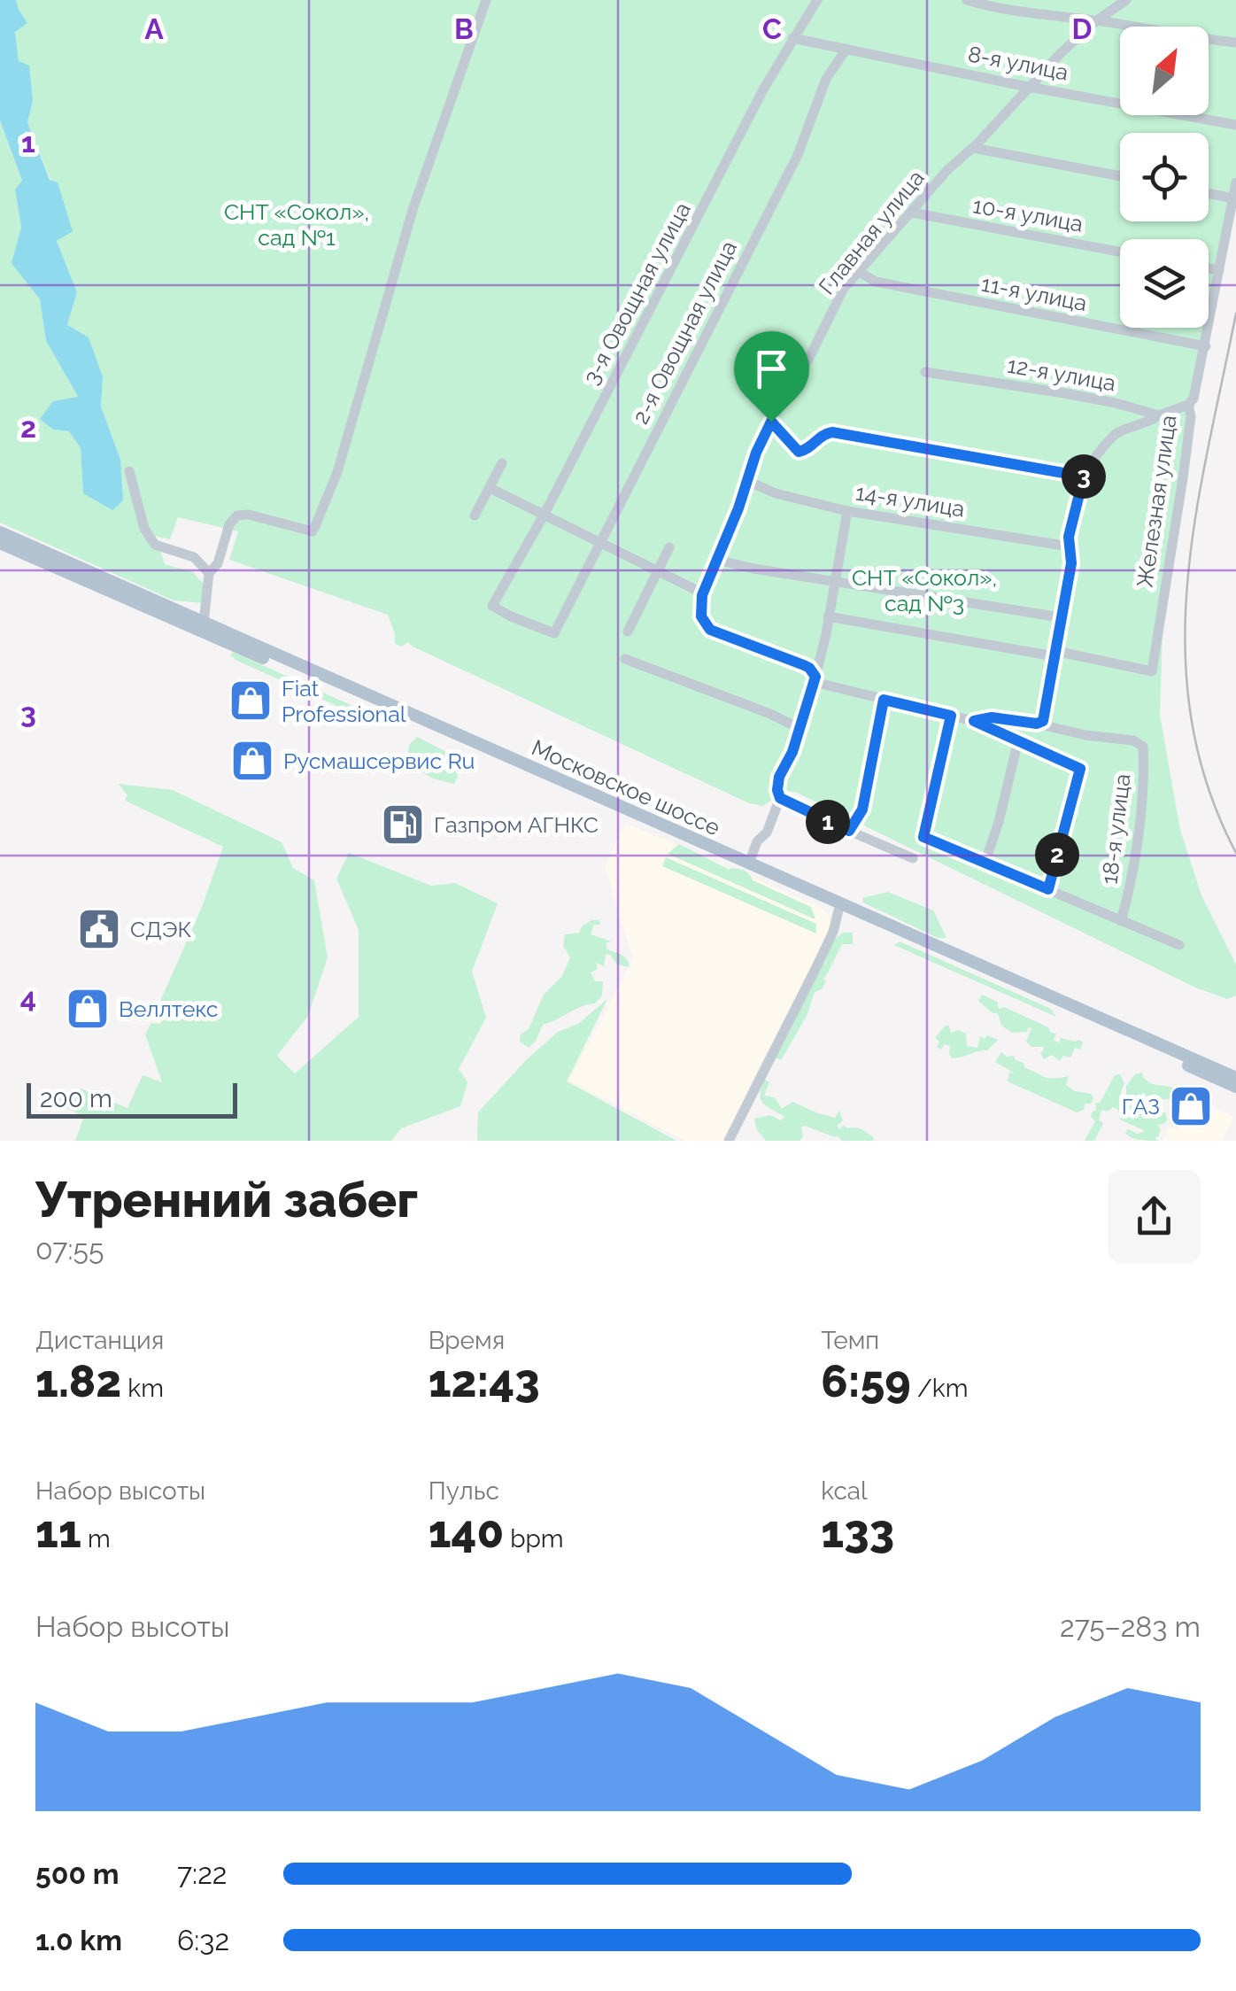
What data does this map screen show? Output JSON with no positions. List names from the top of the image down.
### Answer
{
  "streets": {
    "main road": ["Московское шоссе"],
    "street": [
      "8-я улица",
      "10-я улица",
      "Главная улица",
      "3-я Овощная улица",
      "11-я улица",
      "2-я Овощная улица",
      "12-я улица",
      "14-я улица",
      "Железная улица",
      "18-я улица"
    ]
  },
  "crossings": [
    ["8-я улица", "Главная улица"],
    ["8-я улица", "3-я Овощная улица"],
    ["8-я улица", "2-я Овощная улица"],
    ["10-я улица", "Главная улица"],
    ["Главная улица", "11-я улица"],
    ["Главная улица", "14-я улица"],
    ["3-я Овощная улица", "2-я Овощная улица"],
    ["11-я улица", "Железная улица"]
  ],
  "parks": ["СНТ «Сокол», сад №1", "СНТ «Сокол», сад №3"],
  "places": {
    "shop": [
      "Fiat Professional",
      "Русмашсервис Ru",
      "Веллтекс",
      "ГАЗ"
    ],
    "fuel station": ["Газпром АГНКС"],
    "public building": ["СДЭК"]
  },
  "scale_bar": "200 m",
  "north": "top right",
  "page": {
    "pins": ["3", "1", "2"],
    "scale": "200 m",
    "heading": ["Утренний забег", "07:55"],
    "stats": [
      ["Дистанция", "1.82 km"],
      ["Время", "12:43"],
      ["Темп", "6:59 /km"],
      ["Набор высоты", "11 m"],
      ["Пульс", "140 bpm"],
      ["kcal", "133"]
    ],
    "chart": ["Набор высоты", "275–283 m"],
    "list": [
      {
        "name": "500 m",
        "note": "7:22"
      },
      {
        "name": "1.0 km",
        "note": "6:32"
      }
    ]
  },
  "grid": {
    "columns": [
      "A",
      "B",
      "C",
      "D"
    ],
    "rows": [
      "1",
      "2",
      "3",
      "4"
    ]
  }
}
